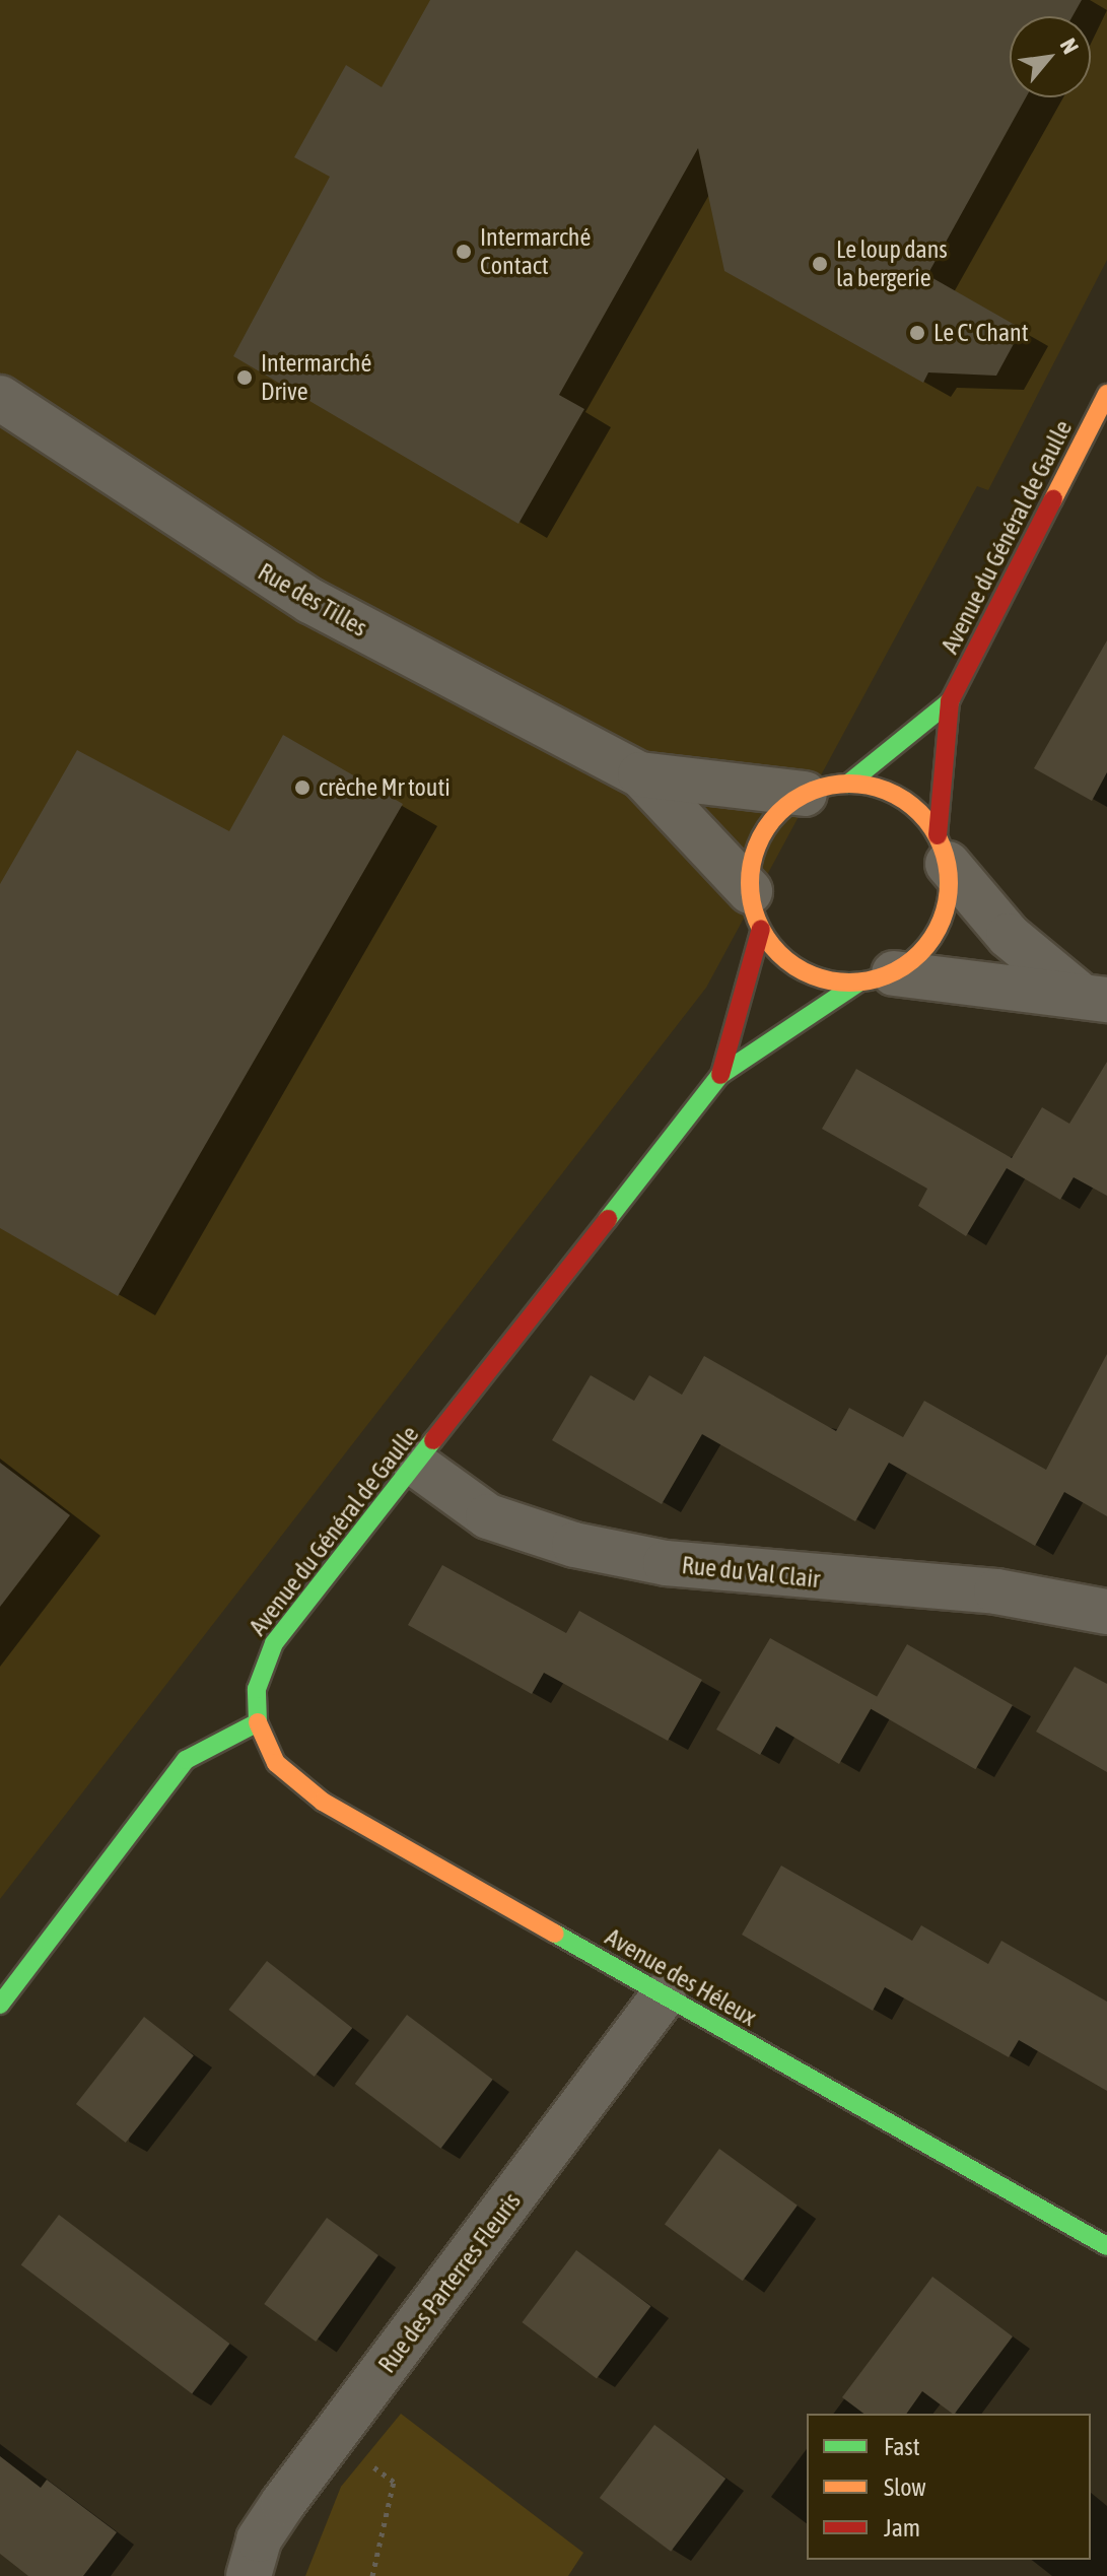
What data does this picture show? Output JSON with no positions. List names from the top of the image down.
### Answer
{
  "streets": {
    "street": [
      "Avenue du Général de Gaulle",
      "Rue des Tilles",
      "Rue du Val Clair",
      "Avenue des Héleux",
      "Rue des Parterres Fleuris"
    ]
  },
  "crossings": [
    ["Avenue du Général de Gaulle", "Rue des Tilles"],
    ["Avenue du Général de Gaulle", "Rue du Val Clair"],
    ["Avenue du Général de Gaulle", "Avenue des Héleux"],
    ["Avenue des Héleux", "Rue des Parterres Fleuris"]
  ],
  "places": [
    "Intermarché Contact",
    "Le loup dans la bergerie",
    "Le C' Chant",
    "Intermarché Drive",
    "crèche Mr touti"
  ],
  "legend": ["Fast", "Slow", "Jam"],
  "north": "top right"
}
